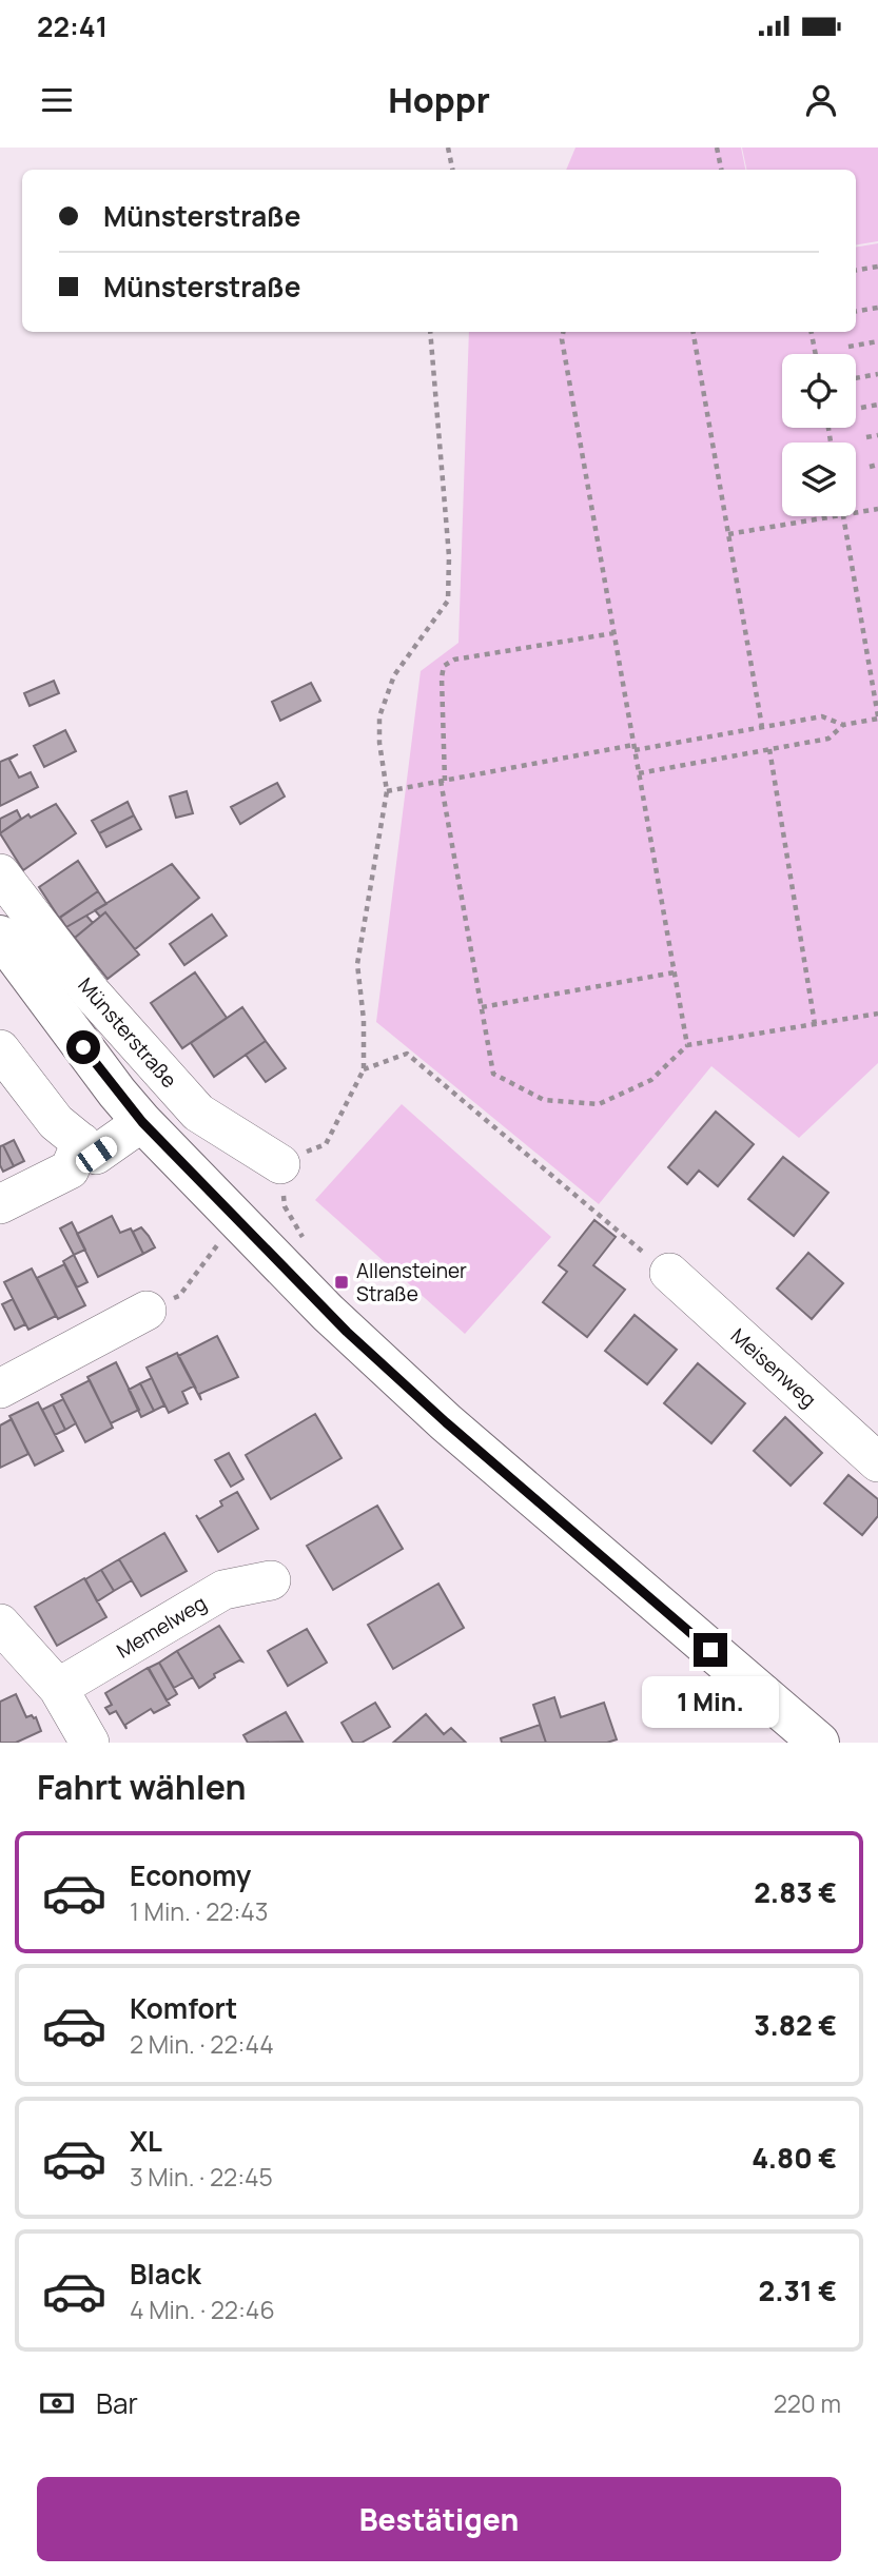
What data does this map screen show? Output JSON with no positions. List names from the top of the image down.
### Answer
{
  "streets": {
    "main road": ["Münsterstraße"],
    "street": ["Meisenweg", "Memelweg"]
  },
  "places": {
    "transit": ["Allensteiner Straße"]
  },
  "page": {
    "status": "22:41",
    "header": "Hoppr",
    "banner": ["Münsterstraße", "Münsterstraße"],
    "bubble": "1 Min.",
    "heading": "Fahrt wählen",
    "list": [
      {
        "name": "Economy",
        "note": "1 Min. · 22:43",
        "value": "2.83 €"
      },
      {
        "name": "Komfort",
        "note": "2 Min. · 22:44",
        "value": "3.82 €"
      },
      {
        "name": "XL",
        "note": "3 Min. · 22:45",
        "value": "4.80 €"
      },
      {
        "name": "Black",
        "note": "4 Min. · 22:46",
        "value": "2.31 €"
      }
    ],
    "pay": ["Bar", "220 m"],
    "buttons": "Bestätigen"
  }
}
